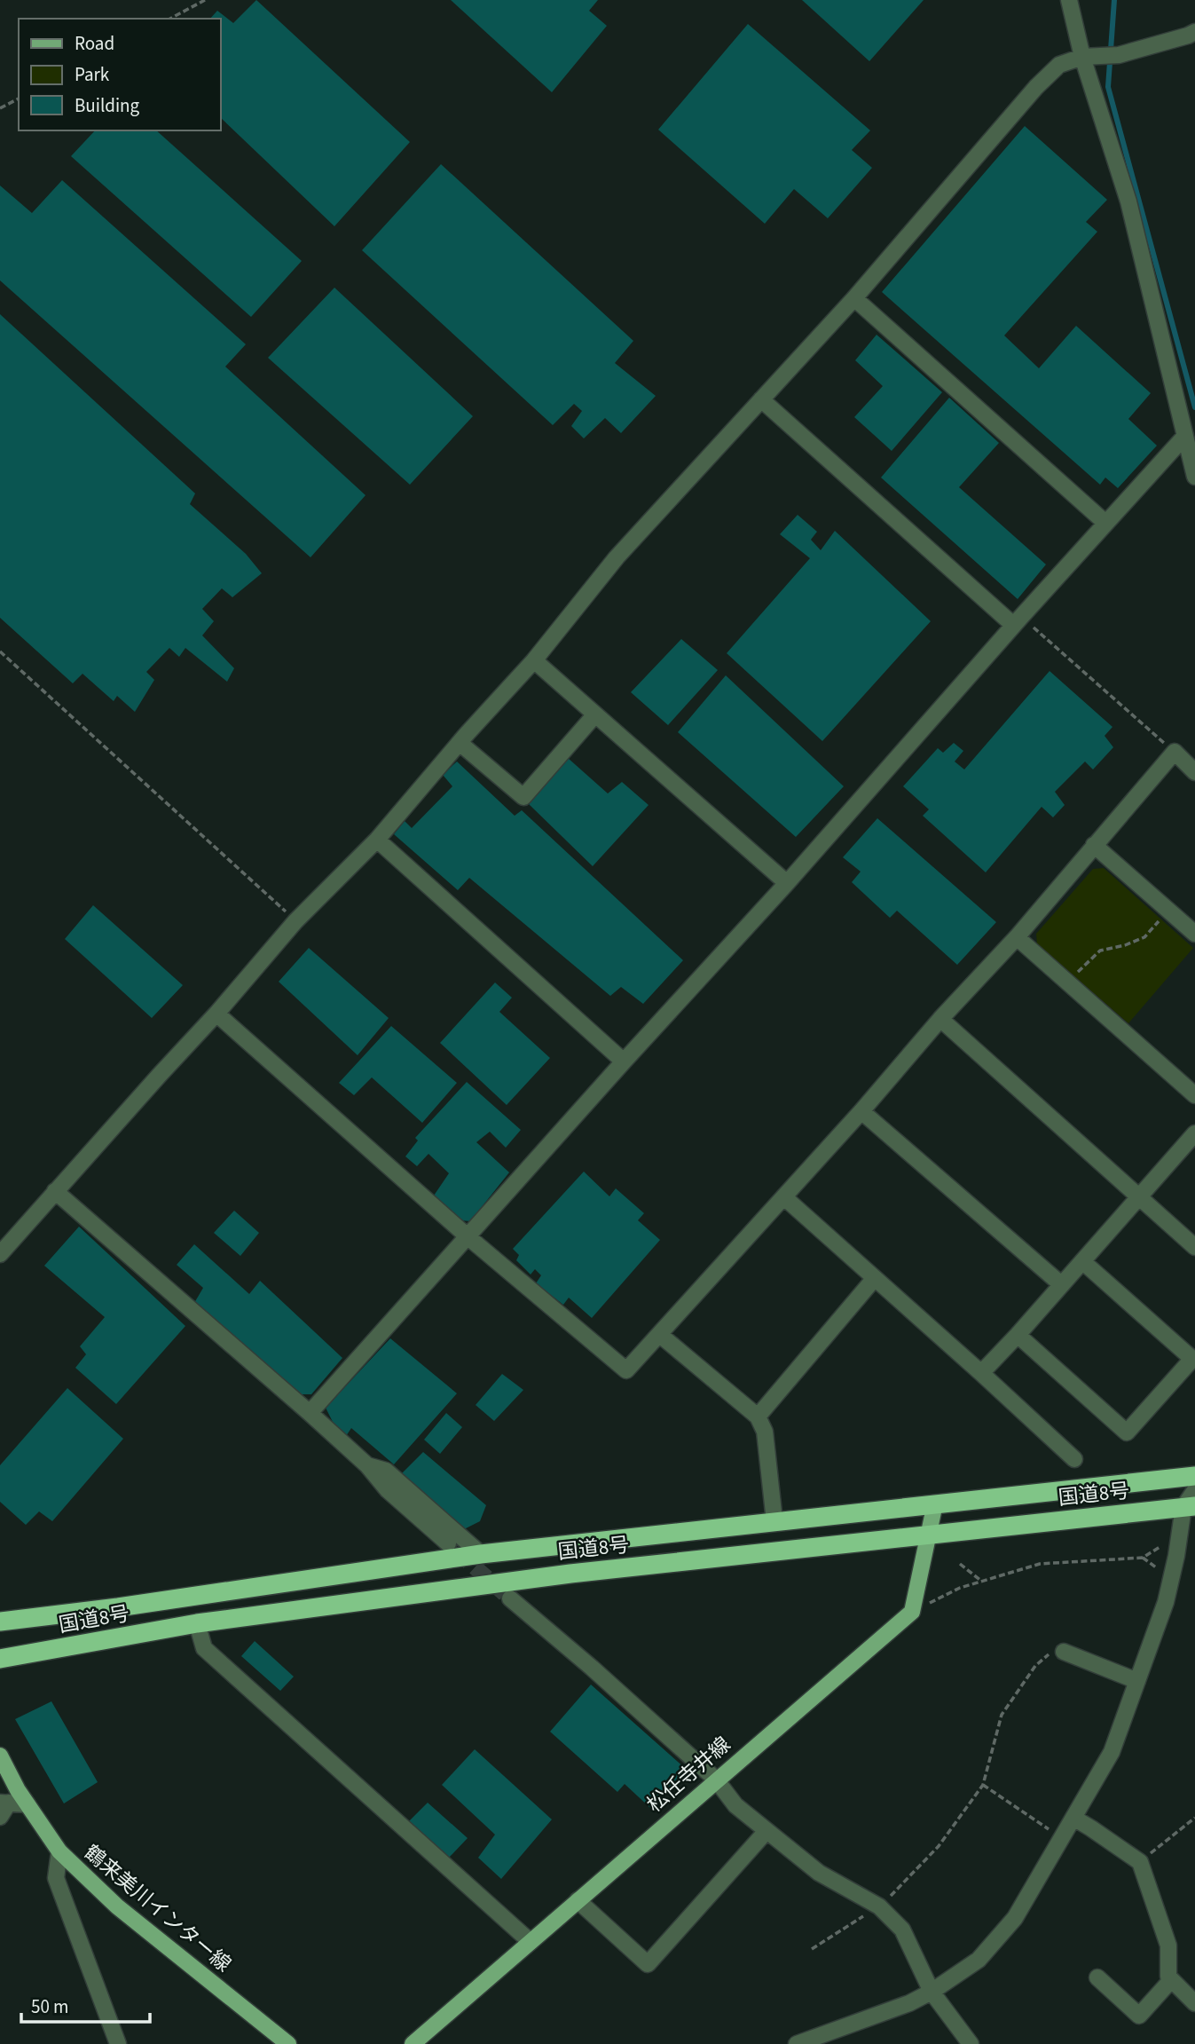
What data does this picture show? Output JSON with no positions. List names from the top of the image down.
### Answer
{
  "streets": {
    "highway": ["国道8号"],
    "main road": ["松任寺井線", "鶴来美川インター線"]
  },
  "legend": ["Road", "Park", "Building"],
  "scale_bar": "50 m"
}
